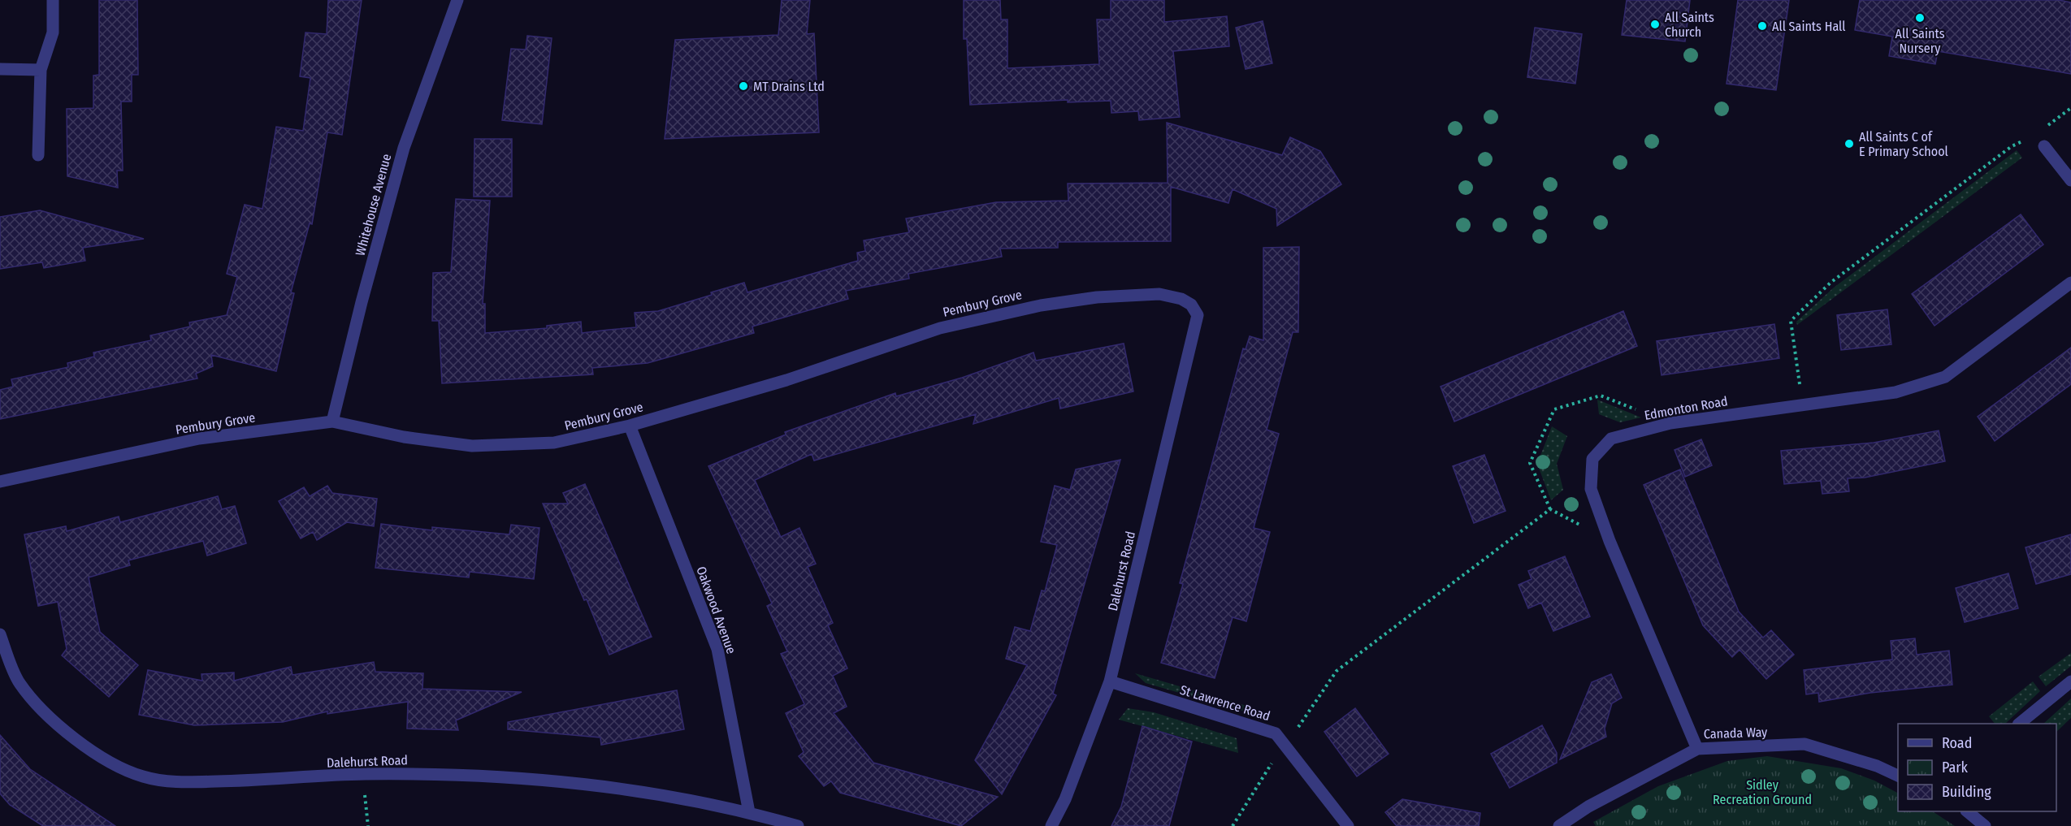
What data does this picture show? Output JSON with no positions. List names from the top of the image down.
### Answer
{
  "streets": {
    "street": [
      "Whitehouse Avenue",
      "Pembury Grove",
      "Edmonton Road",
      "Dalehurst Road",
      "Oakwood Avenue",
      "St Lawrence Road",
      "Canada Way"
    ]
  },
  "crossings": [
    ["Whitehouse Avenue", "Pembury Grove"],
    ["Pembury Grove", "Dalehurst Road"],
    ["Pembury Grove", "Oakwood Avenue"],
    ["Edmonton Road", "Canada Way"],
    ["Dalehurst Road", "Oakwood Avenue"],
    ["Dalehurst Road", "St Lawrence Road"]
  ],
  "parks": ["Sidley Recreation Ground"],
  "places": [
    "All Saints Nursery",
    "All Saints Church",
    "All Saints Hall",
    "MT Drains Ltd",
    "All Saints C of E Primary School"
  ],
  "legend": ["Road", "Park", "Building"]
}
